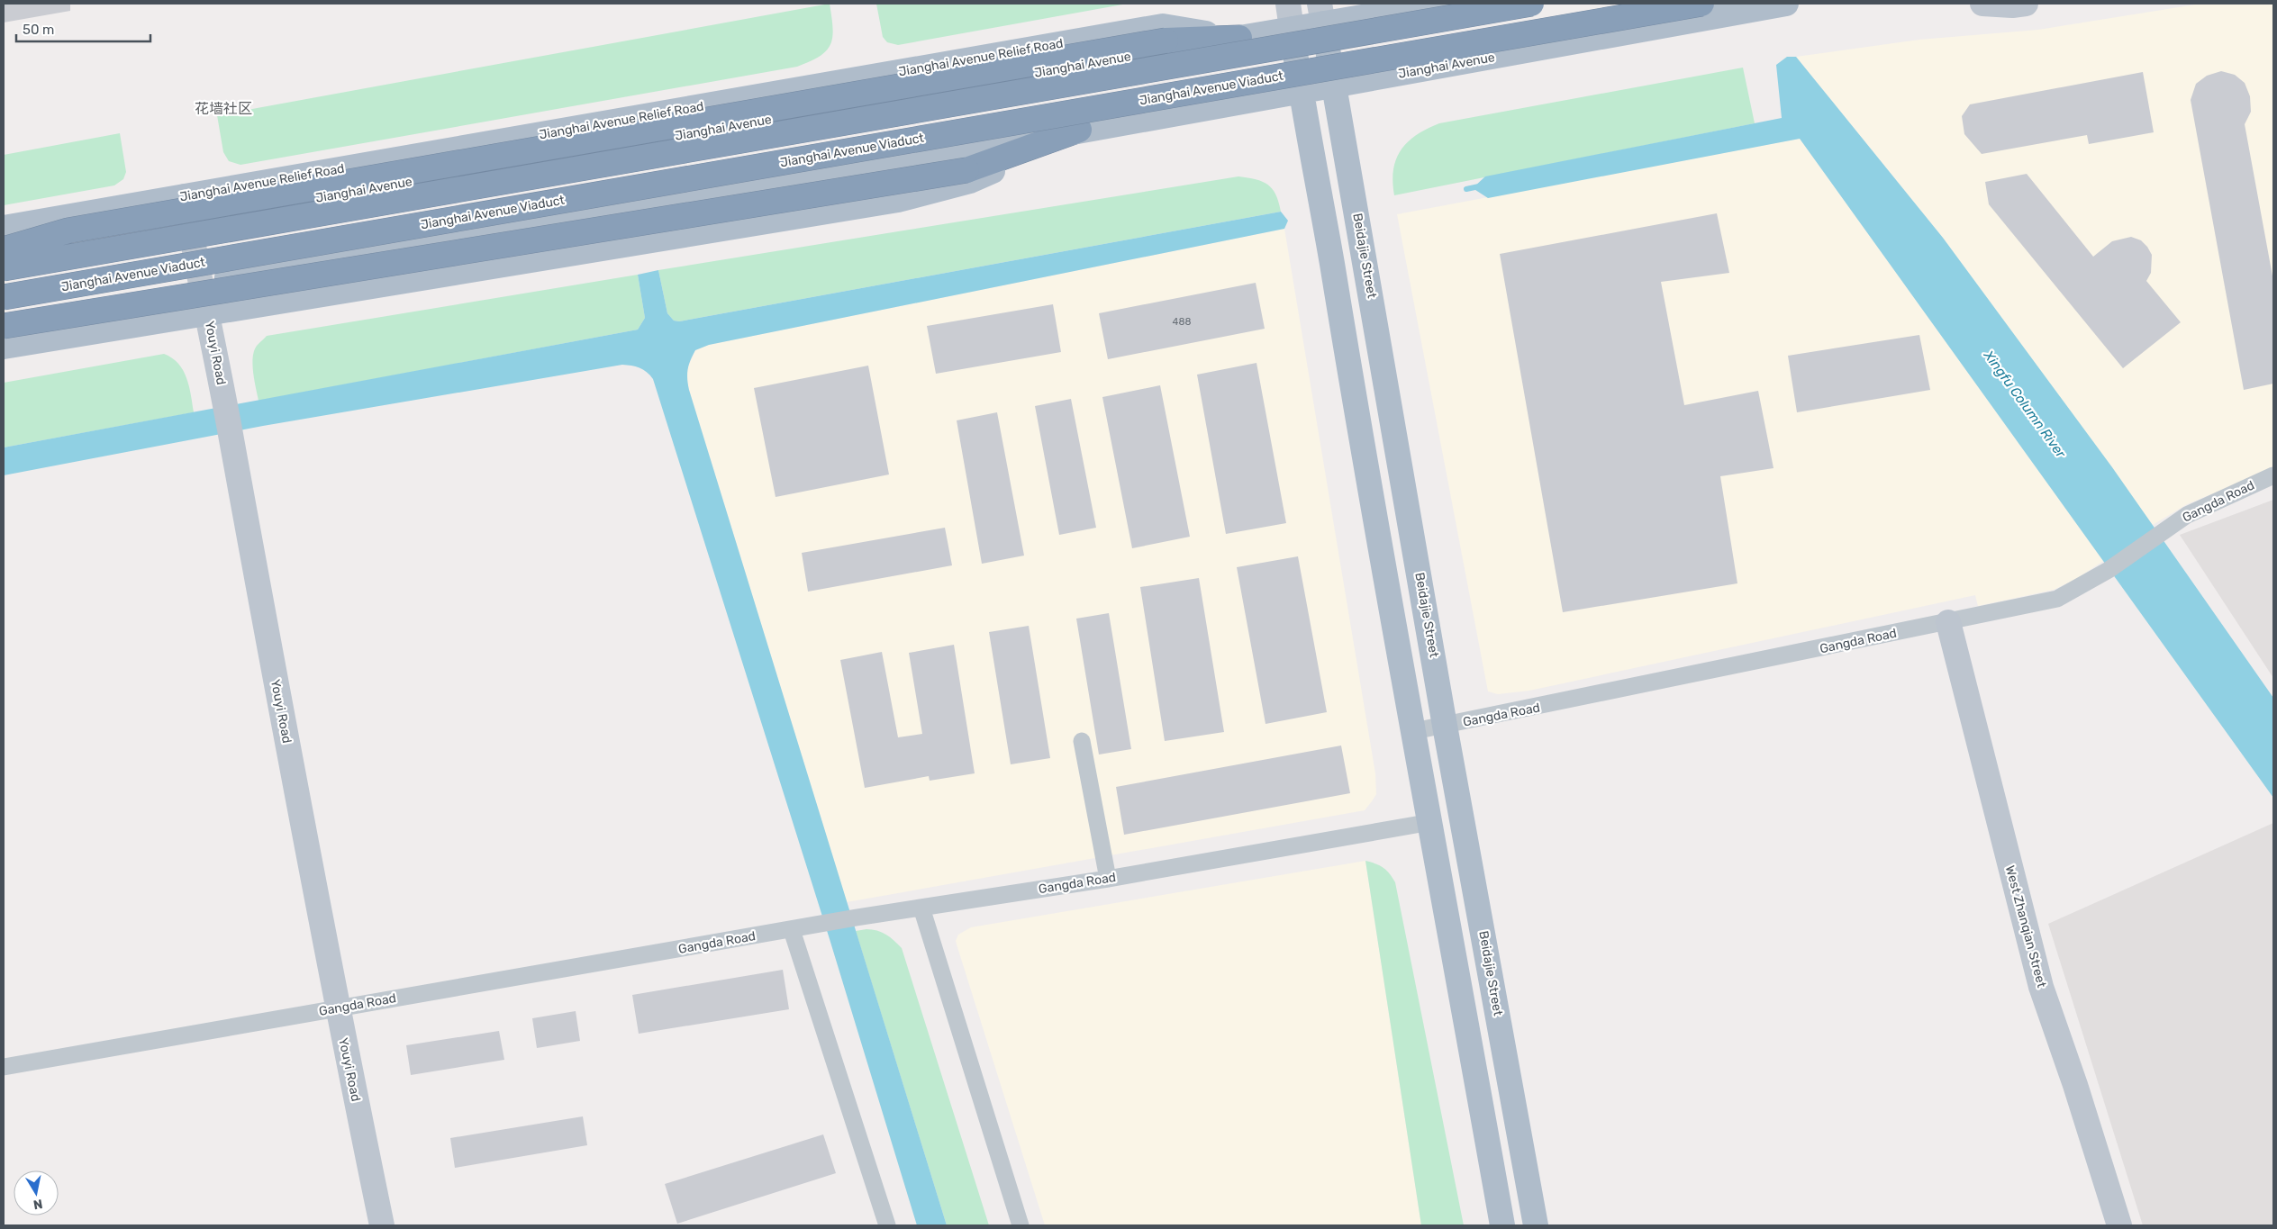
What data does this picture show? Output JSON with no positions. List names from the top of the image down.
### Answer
{
  "streets": {
    "highway": ["Jianghai Avenue Viaduct"],
    "main road": ["Jianghai Avenue Relief Road", "Jianghai Avenue", "Beidajie Street"],
    "street": ["Youyi Road", "Gangda Road", "West Zhanqian Street"]
  },
  "crossings": [
    ["Jianghai Avenue Relief Road", "Jianghai Avenue"],
    ["Jianghai Avenue Relief Road", "Youyi Road"],
    ["Jianghai Avenue", "Beidajie Street"],
    ["Jianghai Avenue", "Youyi Road"],
    ["Beidajie Street", "Gangda Road"],
    ["Youyi Road", "Gangda Road"],
    ["Gangda Road", "West Zhanqian Street"]
  ],
  "districts": ["花墙社区"],
  "water": ["Xingfu Column River"],
  "house_numbers": ["488"],
  "scale_bar": "50 m",
  "north": "bottom"
}
